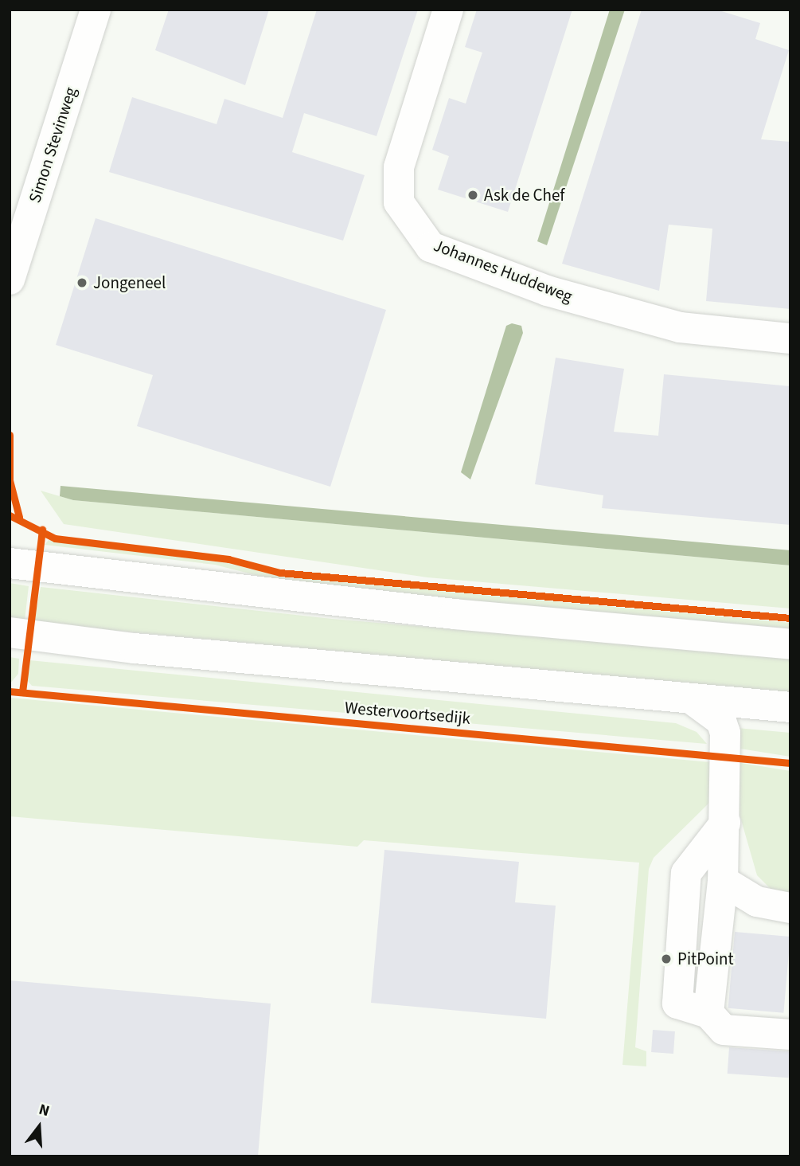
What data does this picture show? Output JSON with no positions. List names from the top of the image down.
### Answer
{
  "streets": {
    "main road": ["Simon Stevinweg", "Johannes Huddeweg"],
    "cycle path": ["Westervoortsedijk"]
  },
  "places": ["Ask de Chef", "Jongeneel", "PitPoint"],
  "north": "top"
}
